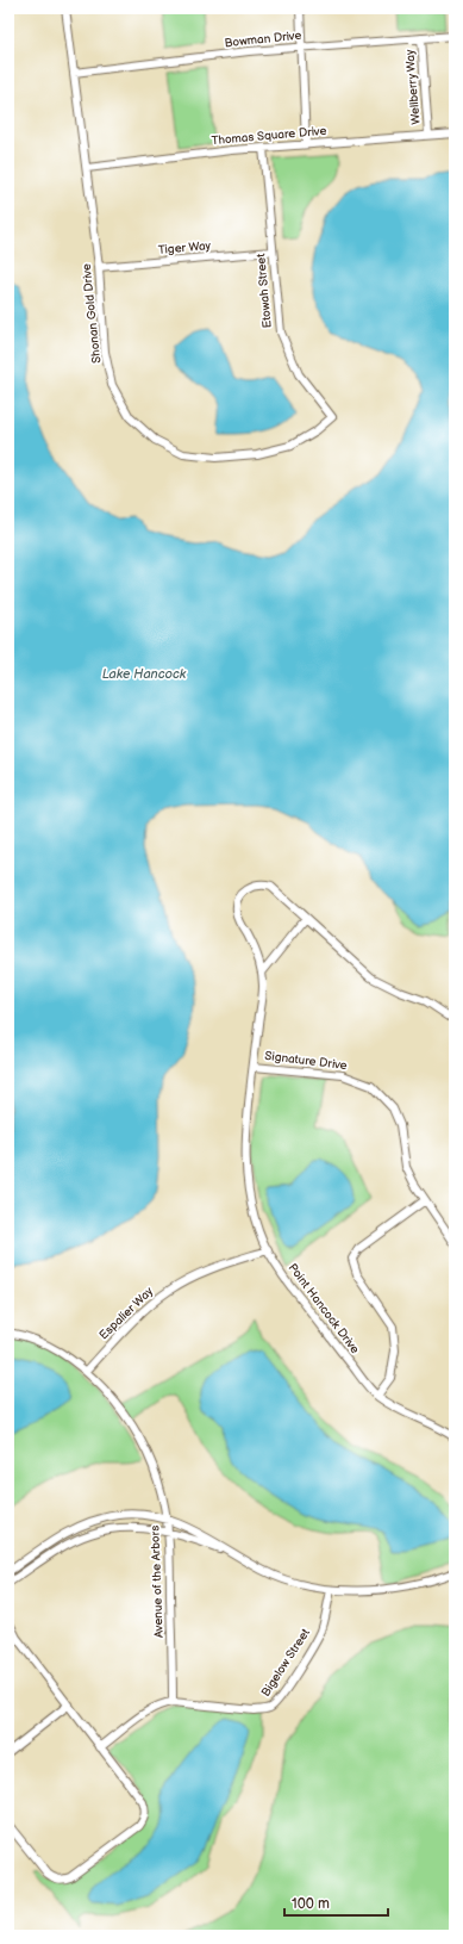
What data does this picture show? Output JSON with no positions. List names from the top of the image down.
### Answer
{
  "streets": {
    "street": [
      "Bowman Drive",
      "Wellberry Way",
      "Thomas Square Drive",
      "Tiger Way",
      "Etowah Street",
      "Shonan Gold Drive",
      "Signature Drive",
      "Point Hancock Drive",
      "Espalier Way",
      "Avenue of the Arbors",
      "Bigelow Street"
    ]
  },
  "crossings": [
    ["Bowman Drive", "Wellberry Way"],
    ["Bowman Drive", "Shonan Gold Drive"],
    ["Wellberry Way", "Thomas Square Drive"],
    ["Thomas Square Drive", "Etowah Street"],
    ["Thomas Square Drive", "Shonan Gold Drive"],
    ["Tiger Way", "Etowah Street"],
    ["Tiger Way", "Shonan Gold Drive"],
    ["Etowah Street", "Shonan Gold Drive"],
    ["Signature Drive", "Point Hancock Drive"],
    ["Point Hancock Drive", "Espalier Way"],
    ["Espalier Way", "Avenue of the Arbors"],
    ["Avenue of the Arbors", "Bigelow Street"]
  ],
  "water": ["Lake Hancock"],
  "scale_bar": "100 m"
}
